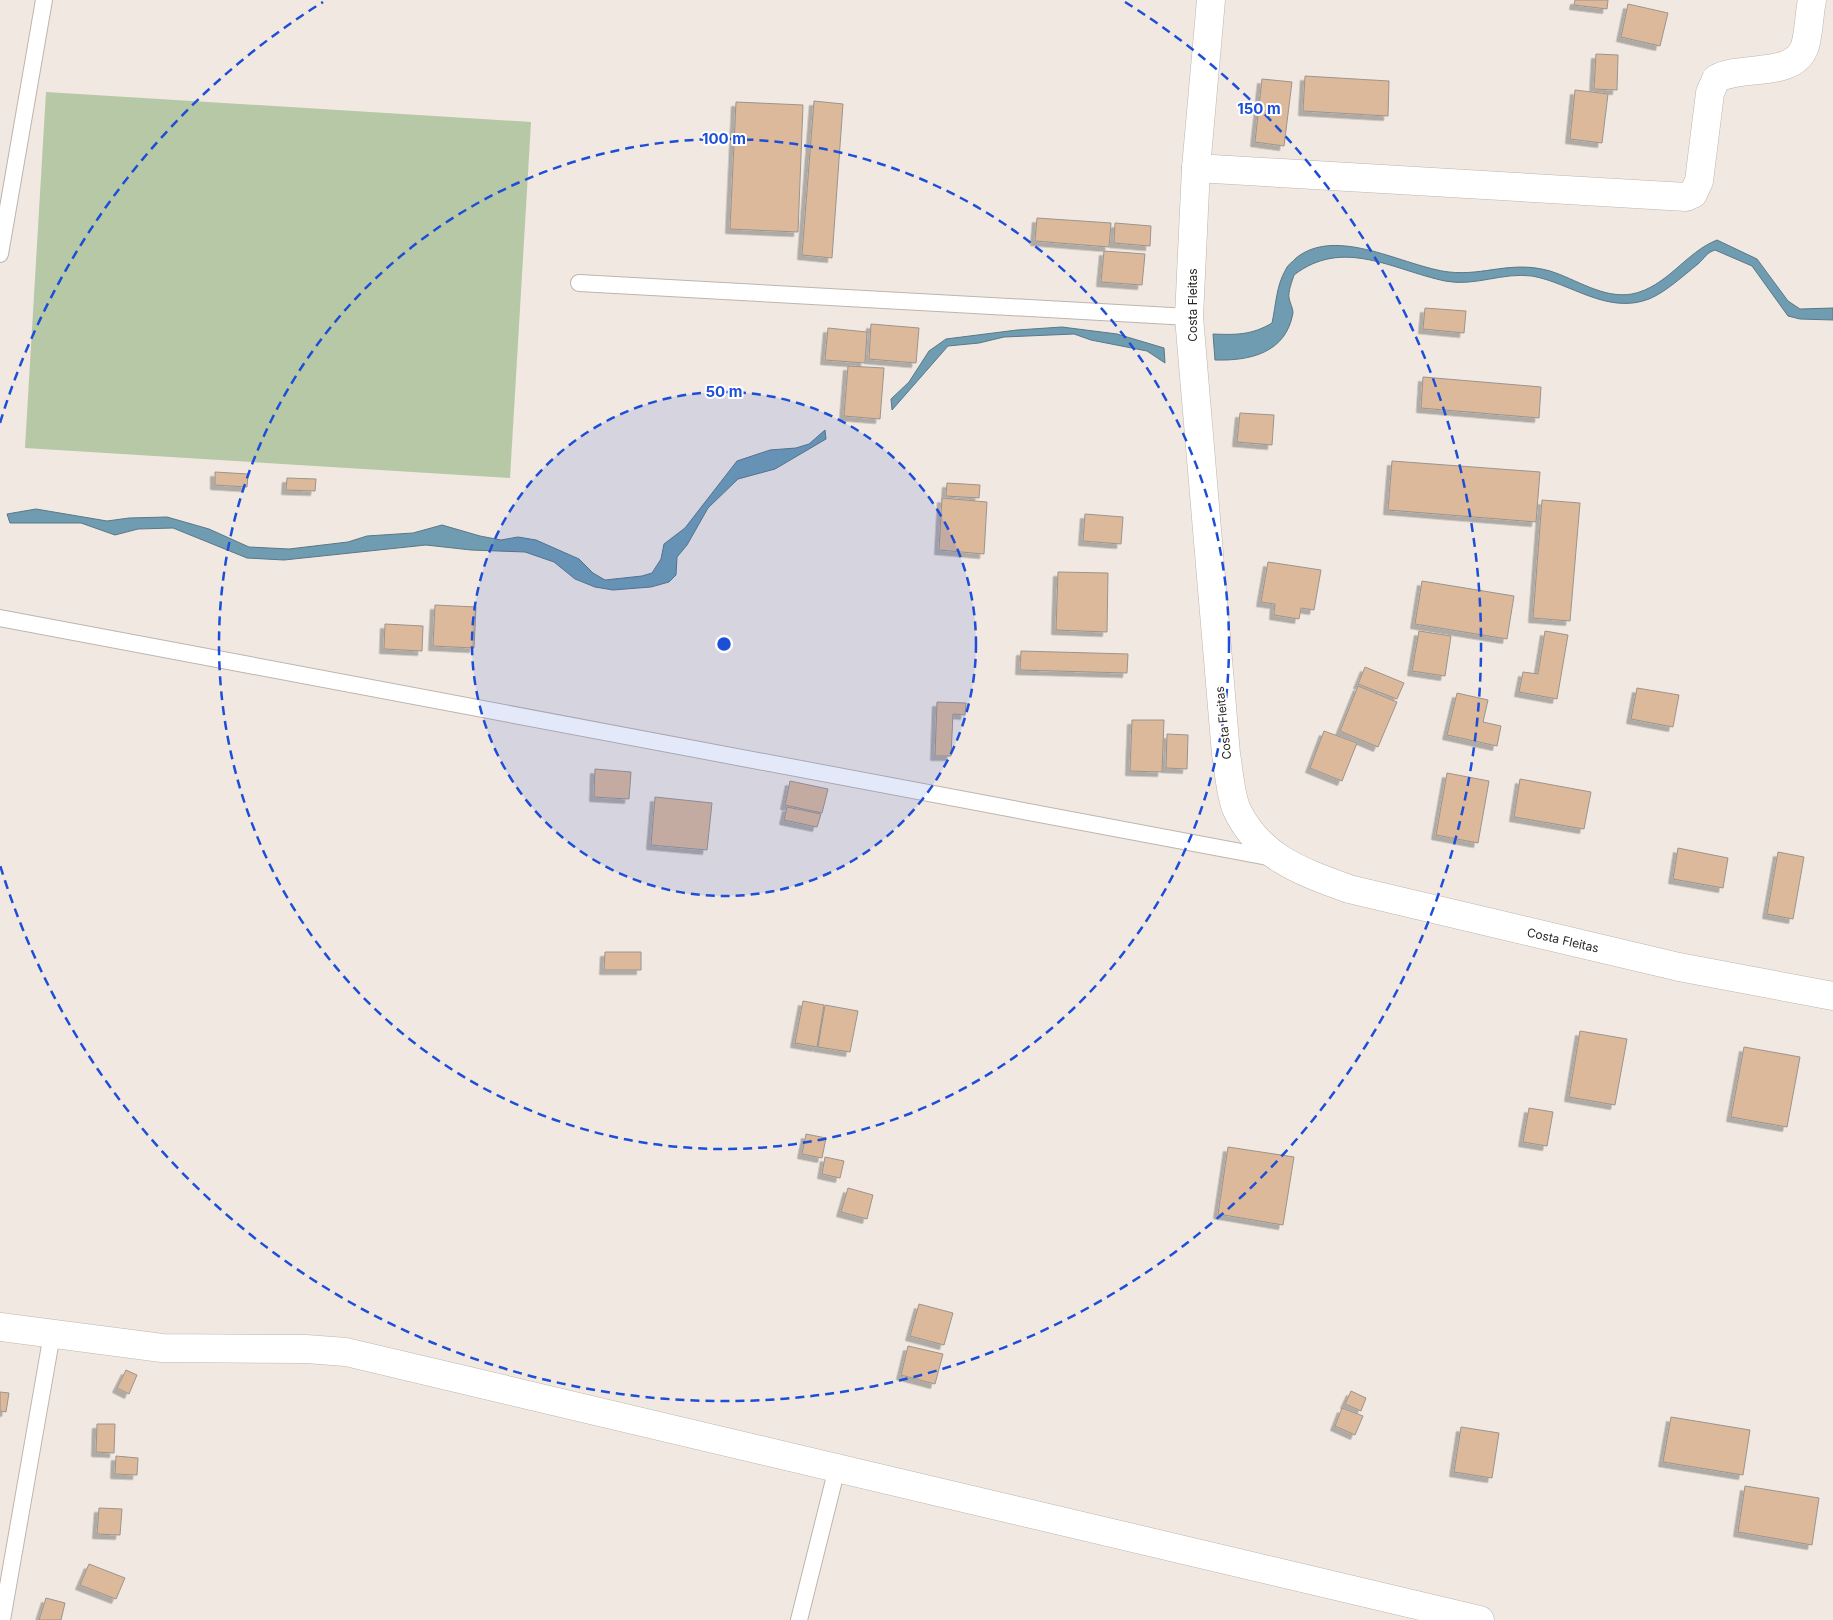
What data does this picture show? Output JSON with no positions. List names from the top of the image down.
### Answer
{
  "streets": {
    "street": ["Costa Fleitas"]
  },
  "rings": ["150 m", "100 m", "50 m"]
}
